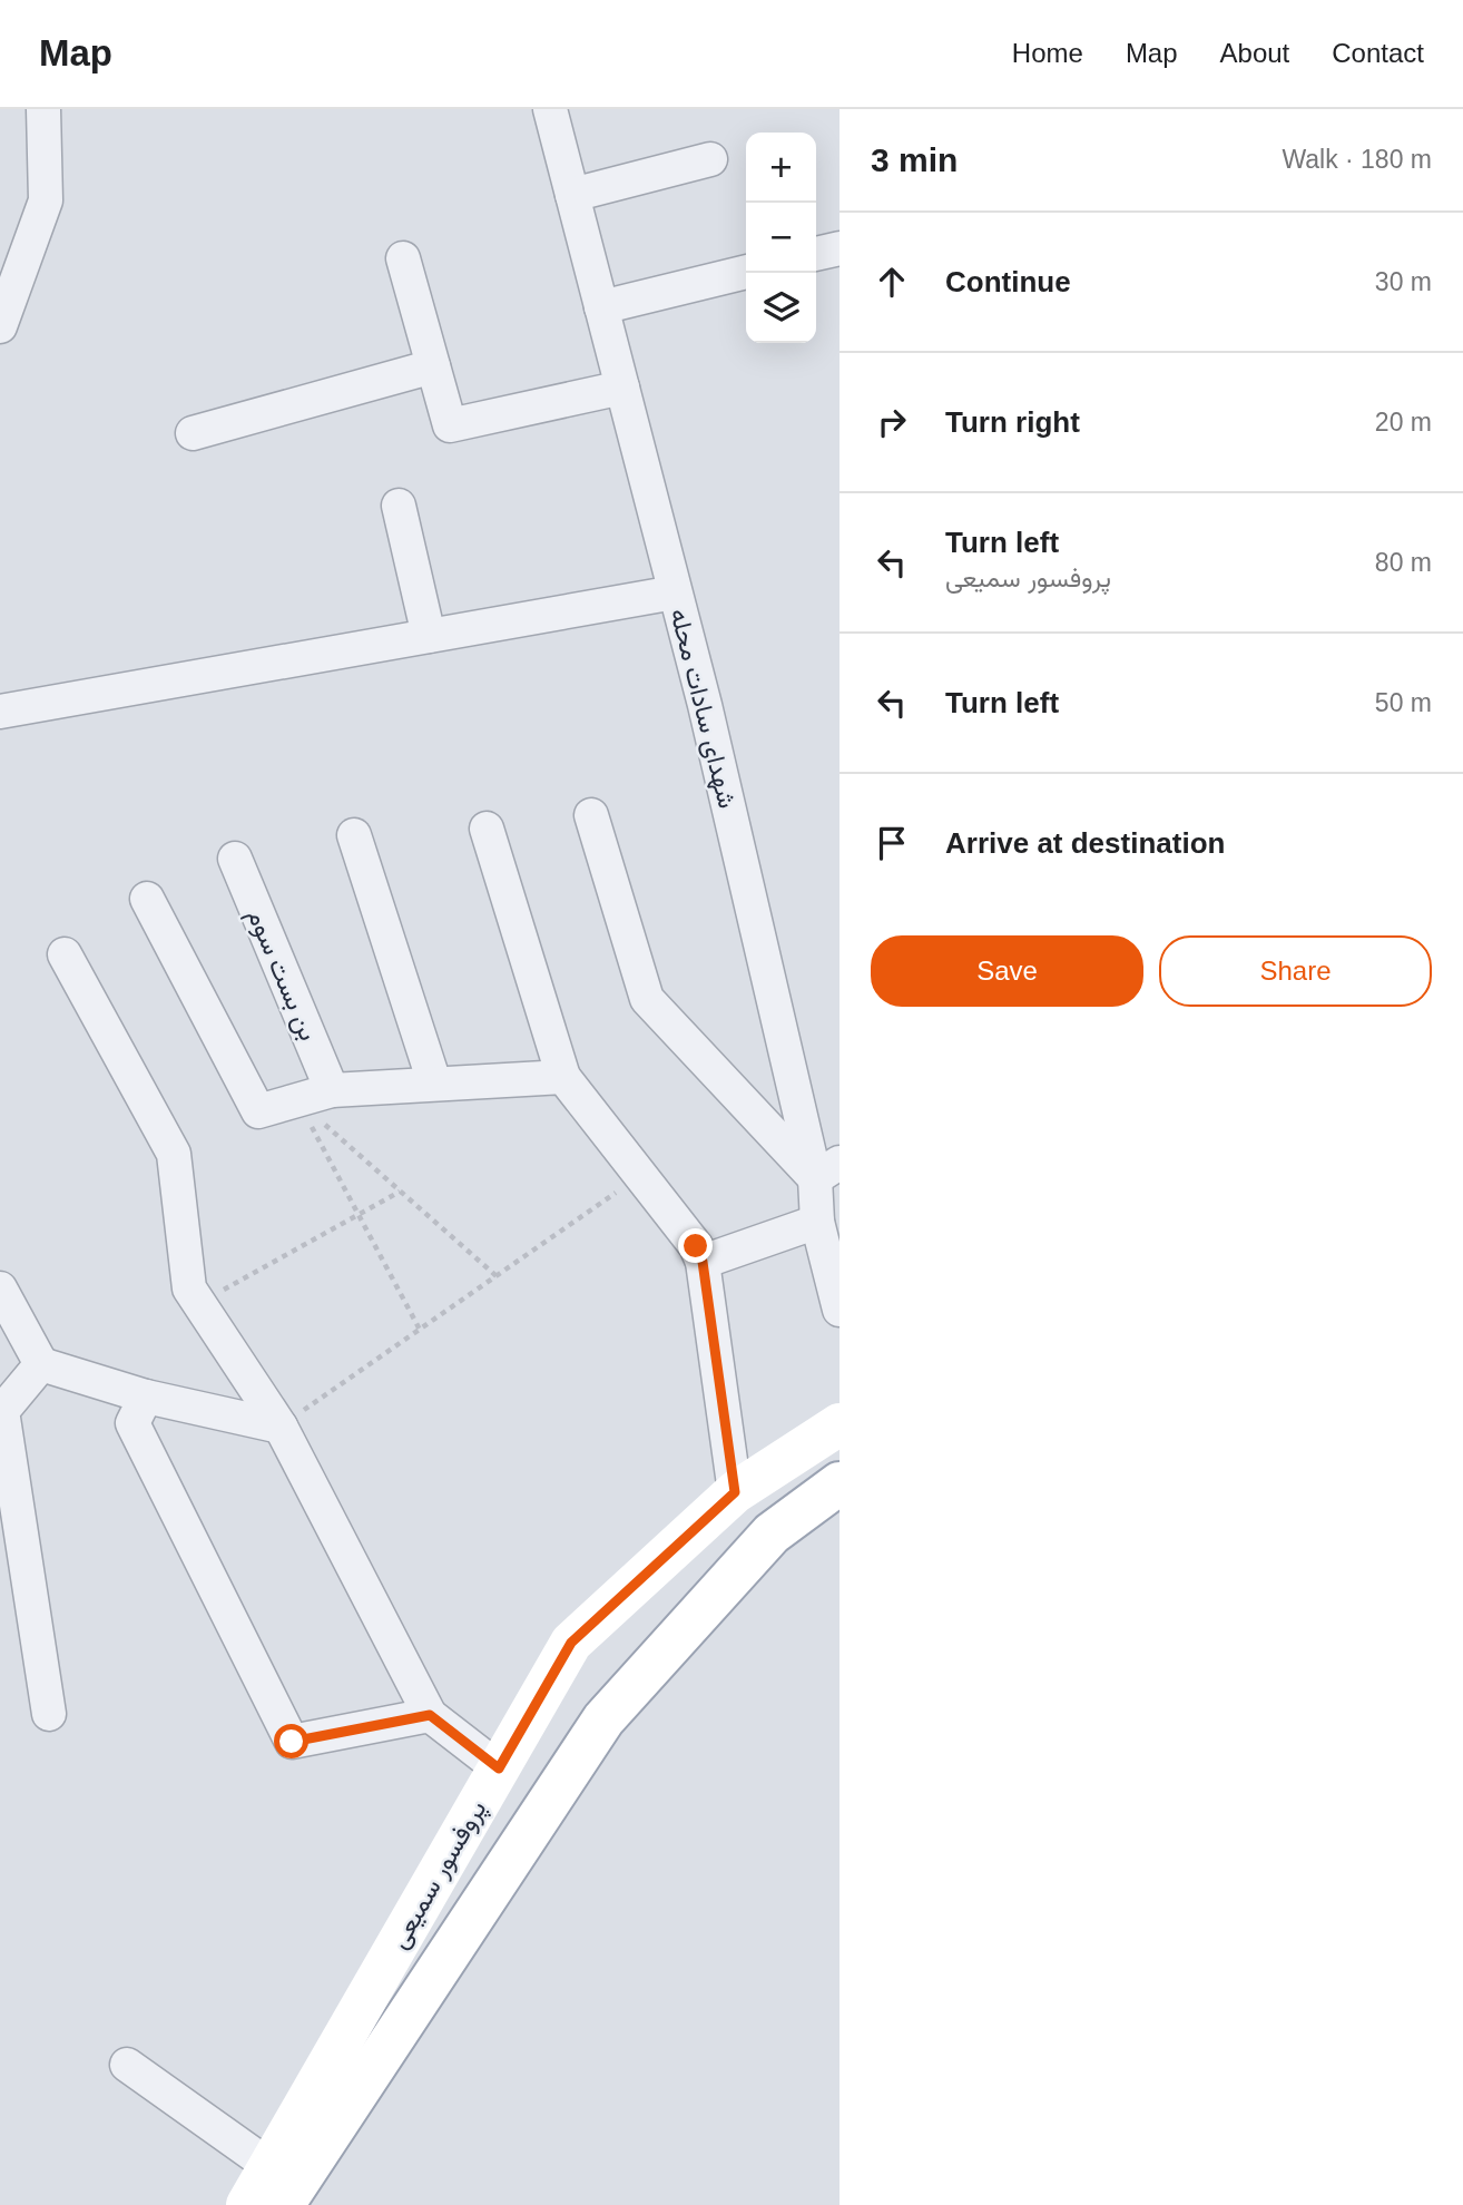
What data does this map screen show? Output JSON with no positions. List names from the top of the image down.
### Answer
{
  "streets": {
    "main road": ["پروفسور سمیعی"],
    "street": ["شهدای سادات محله", "بن بست سوم"]
  },
  "page": {
    "header": "Map",
    "nav": [
      "Home",
      "Map",
      "About",
      "Contact"
    ],
    "heading": ["3 min", "Walk · 180 m"],
    "map_buttons": ["+", "−"],
    "list": [
      ["Continue", "30 m"],
      ["Turn right", "20 m"],
      ["Turn left", "پروفسور سمیعی", "80 m"],
      ["Turn left", "50 m"],
      "Arrive at destination"
    ],
    "buttons": ["Save", "Share"]
  }
}
